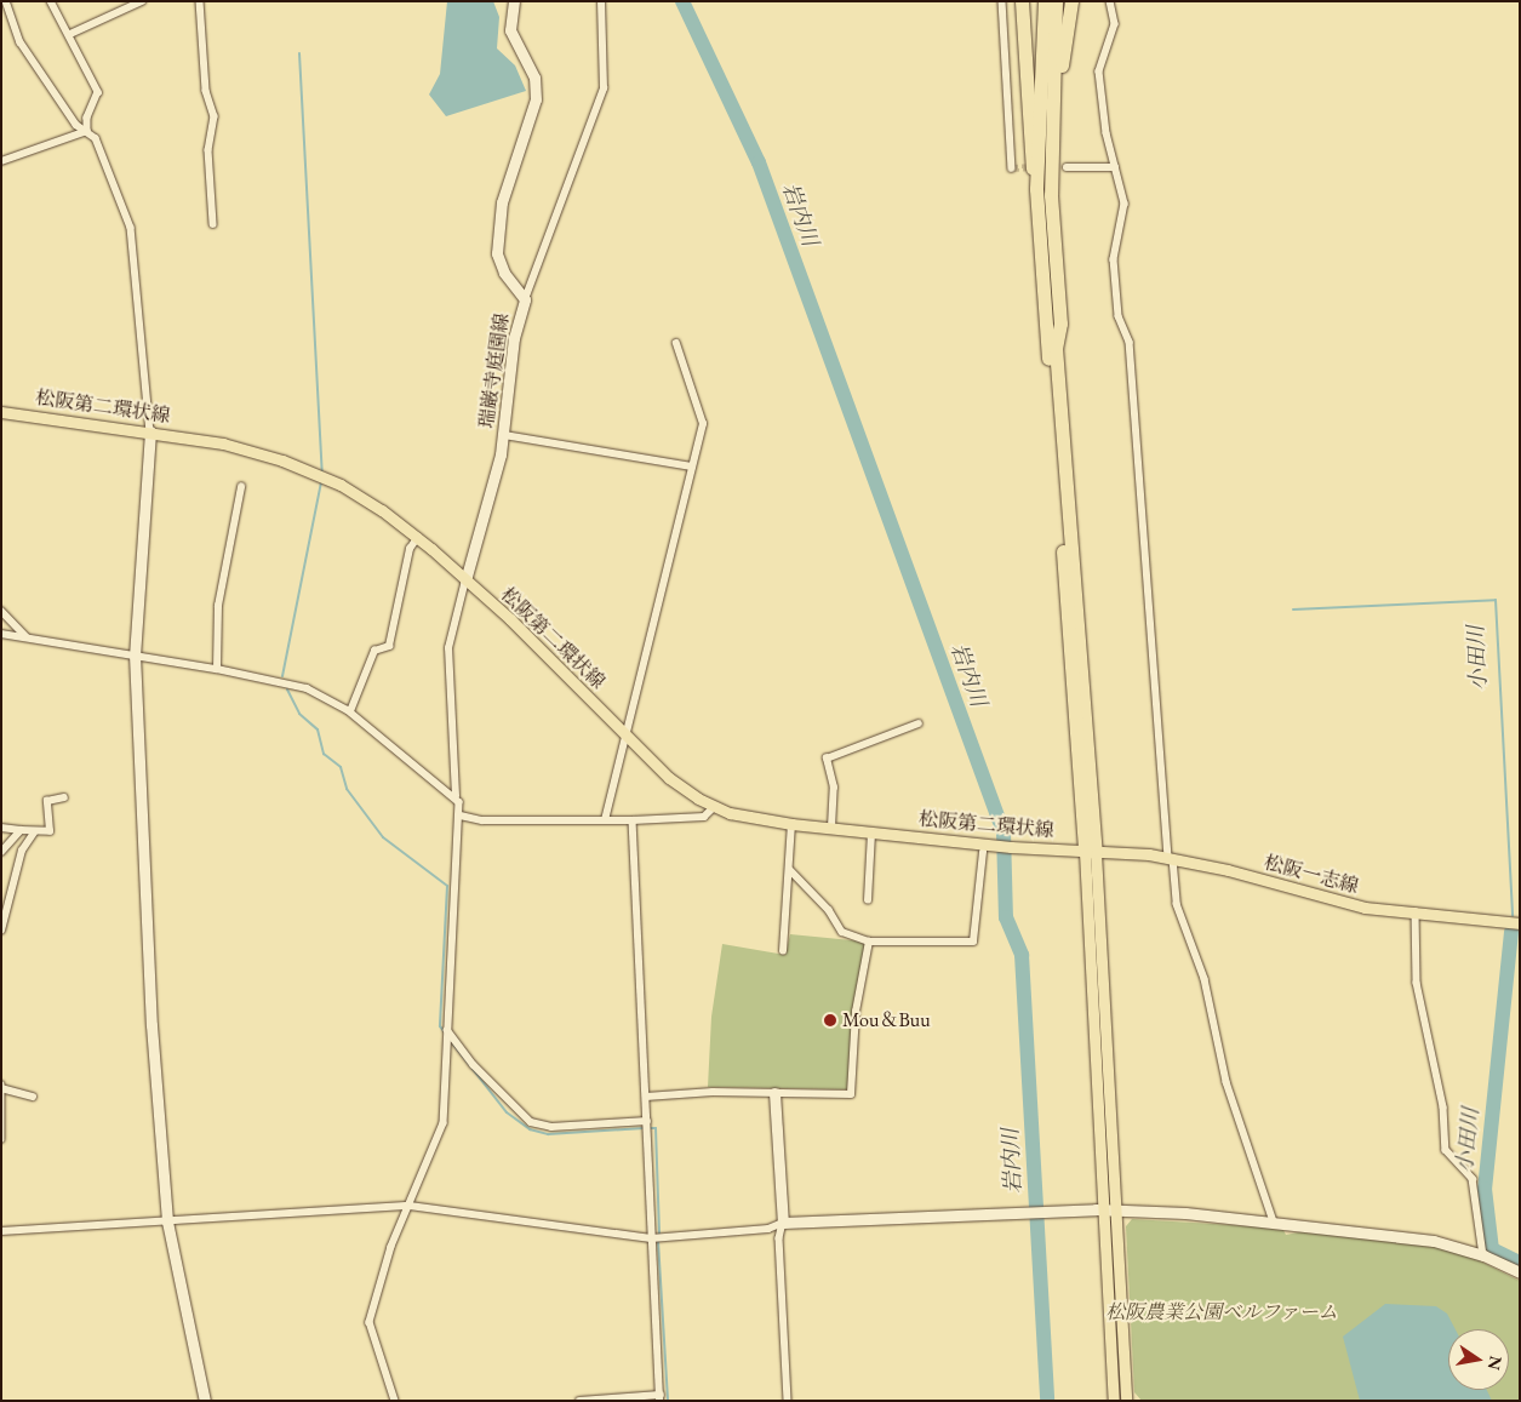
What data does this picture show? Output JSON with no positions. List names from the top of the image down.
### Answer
{
  "streets": {
    "main road": ["松阪第二環状線", "松阪一志線"],
    "street": ["瑞巌寺庭園線"]
  },
  "crossings": [
    ["瑞巌寺庭園線", "松阪第二環状線"],
    ["松阪第二環状線", "松阪一志線"]
  ],
  "water": ["岩内川", "小田川"],
  "parks": ["松阪農業公園ベルファーム"],
  "places": ["Mou＆Buu"],
  "north": "right"
}
